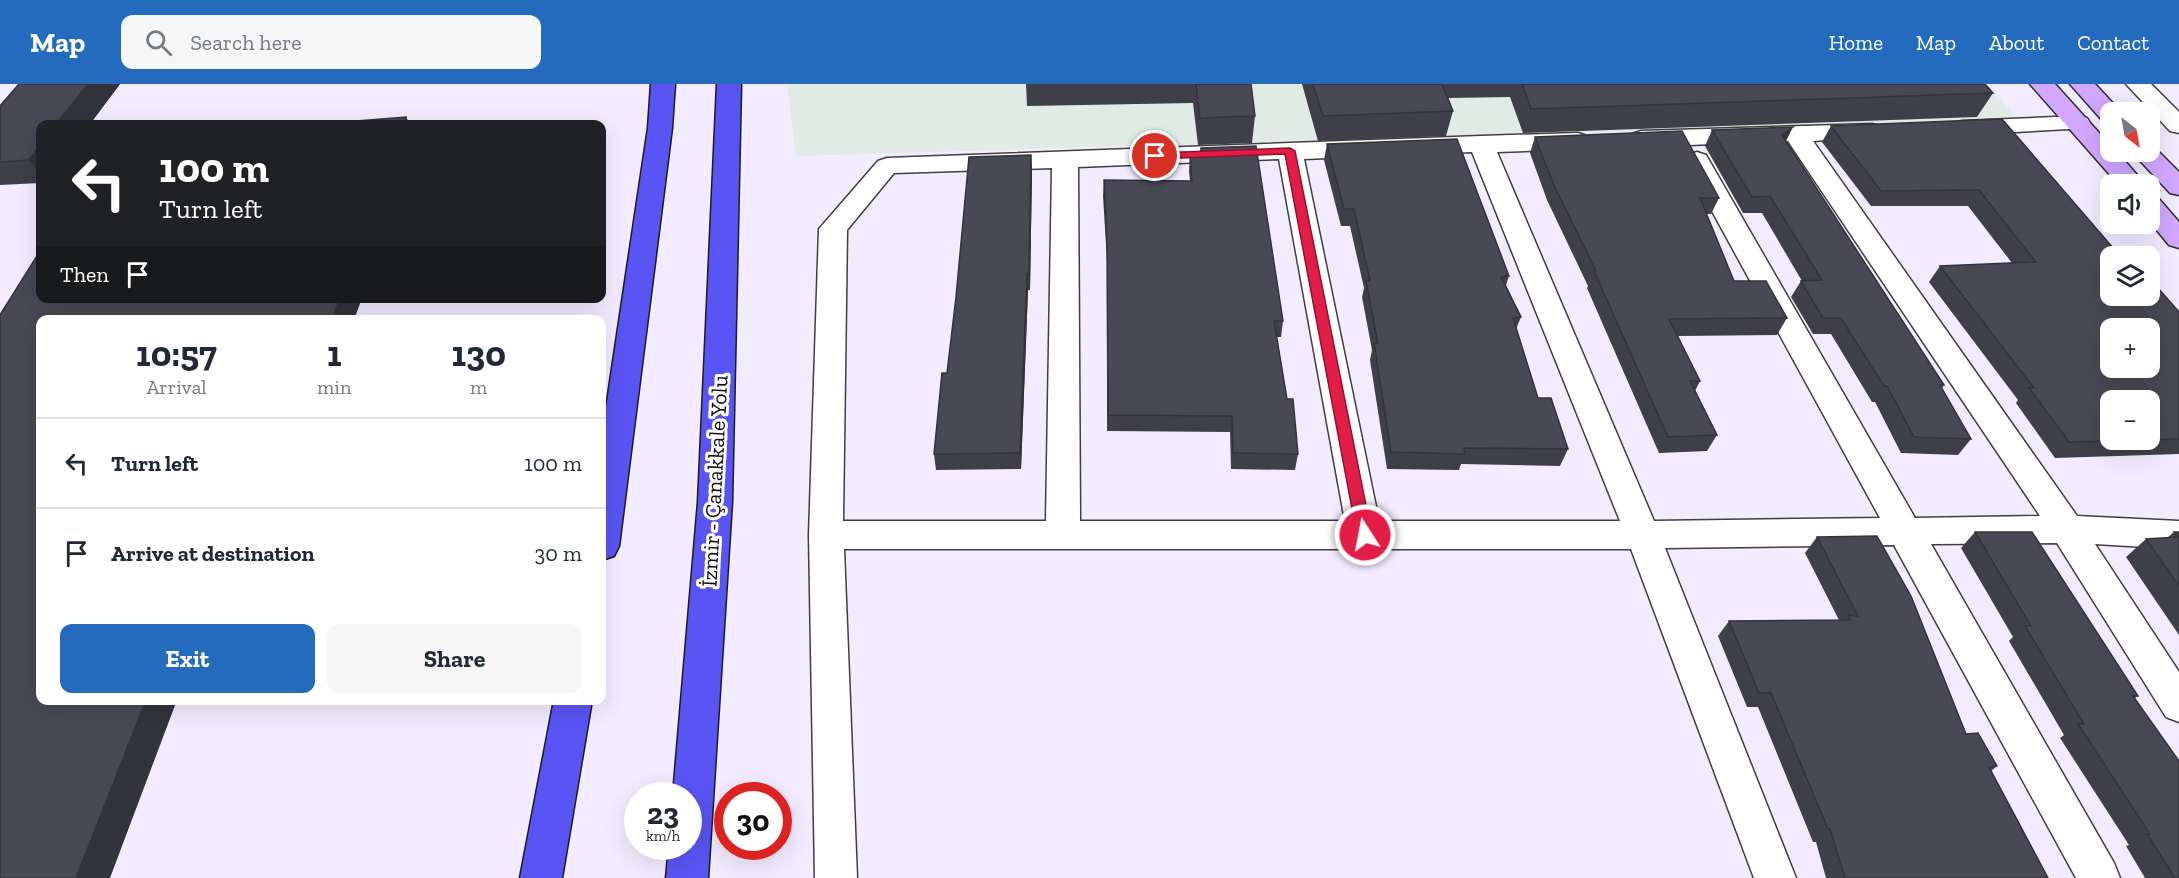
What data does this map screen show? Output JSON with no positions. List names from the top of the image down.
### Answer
{
  "streets": {
    "highway": ["İzmir - Çanakkale Yolu"]
  },
  "north": "bottom right",
  "page": {
    "header": "Map",
    "search": "Search here",
    "nav": [
      "Home",
      "Map",
      "About",
      "Contact"
    ],
    "map_buttons": ["+", "−"],
    "turn": ["100 m", "Turn left"],
    "then": "Then",
    "eta": [
      "10:57",
      "Arrival",
      "1",
      "min",
      "130",
      "m"
    ],
    "list": [
      {
        "name": "Turn left",
        "value": "100 m"
      },
      {
        "name": "Arrive at destination",
        "value": "30 m"
      }
    ],
    "buttons": ["Exit", "Share"],
    "speed": "23 km/h",
    "limit": "30"
  }
}
